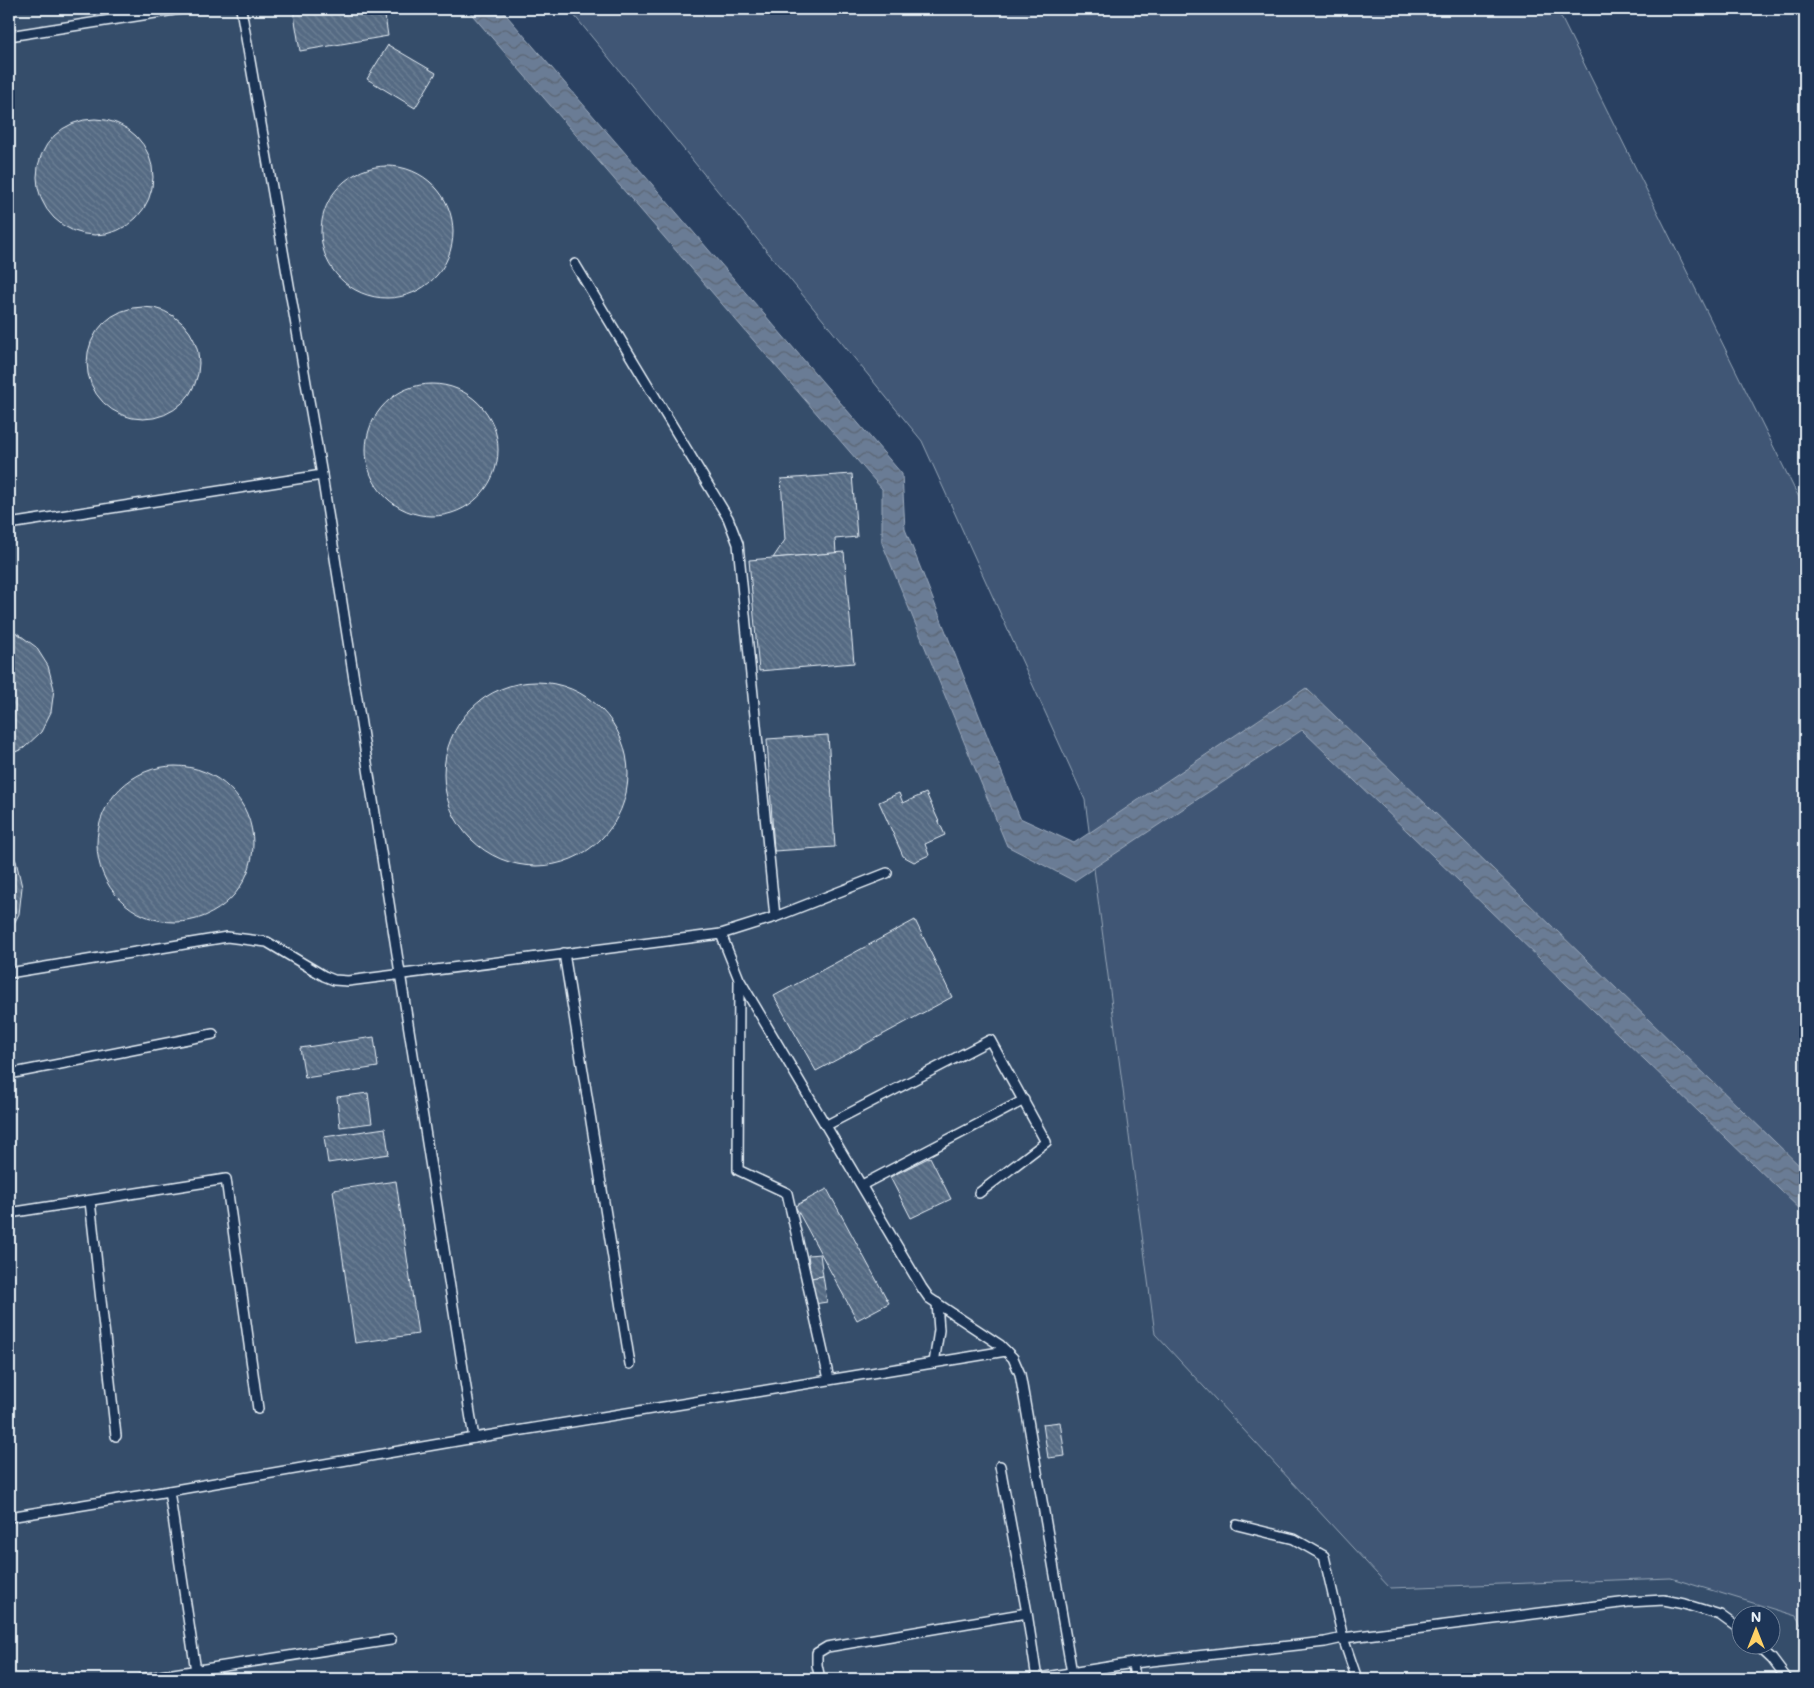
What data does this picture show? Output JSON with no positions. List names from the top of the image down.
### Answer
{
  "north": "top"
}
